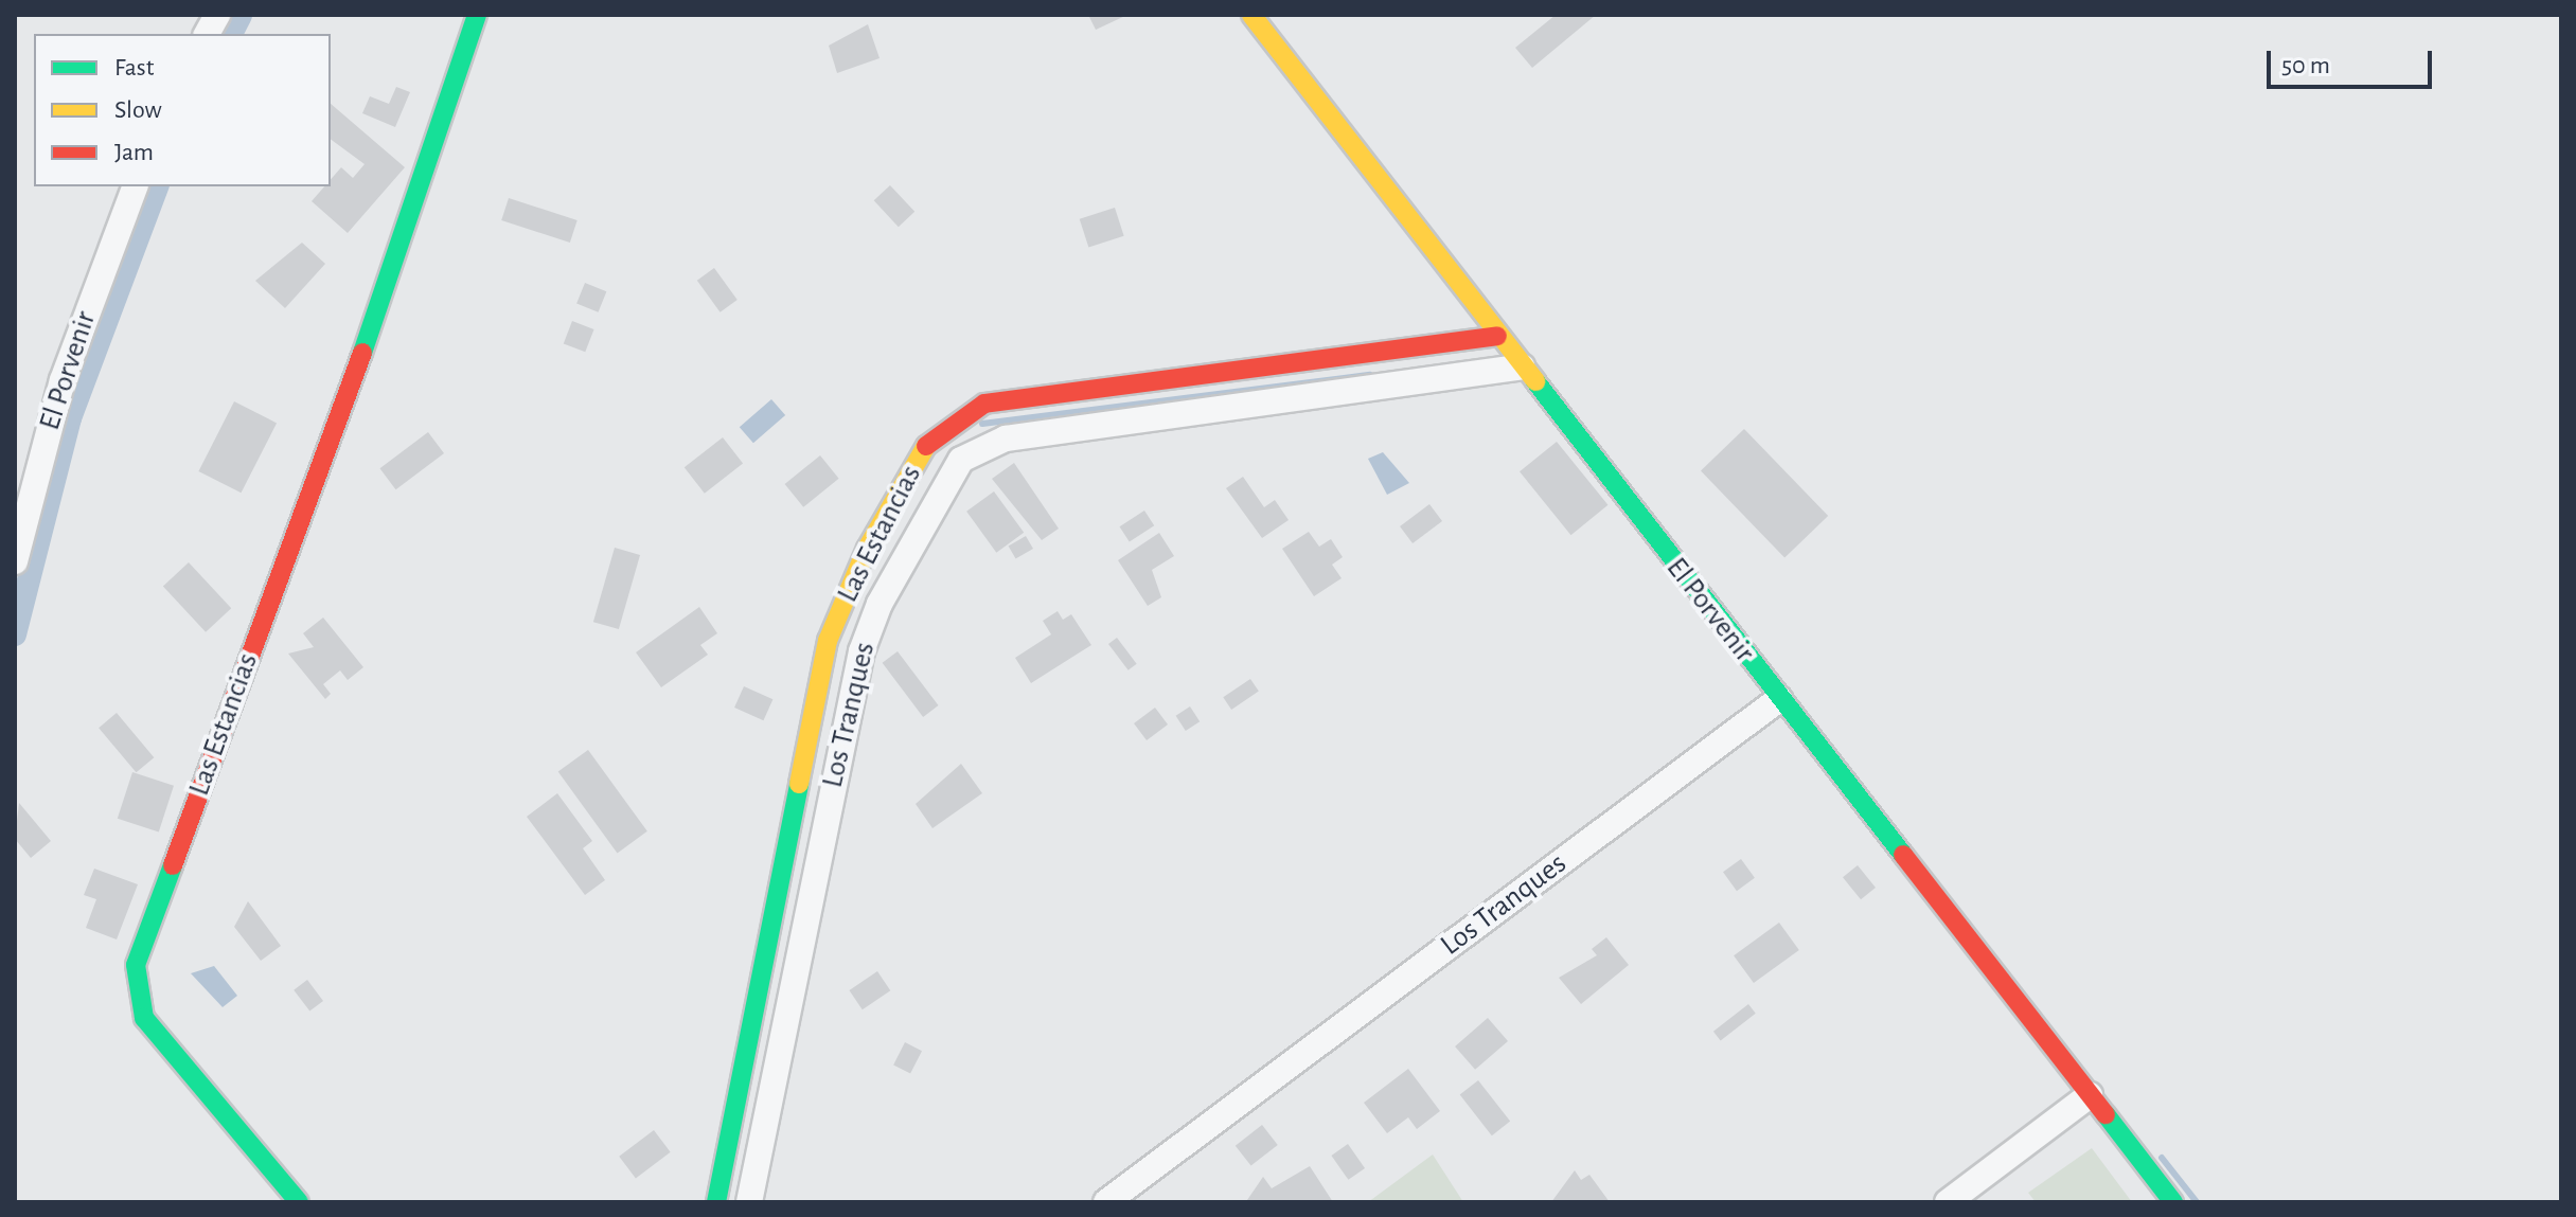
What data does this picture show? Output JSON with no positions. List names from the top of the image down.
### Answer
{
  "streets": {
    "street": ["El Porvenir", "Las Estancias", "Los Tranques"]
  },
  "crossings": [
    ["El Porvenir", "Las Estancias"],
    ["El Porvenir", "Los Tranques"]
  ],
  "legend": ["Fast", "Slow", "Jam"],
  "scale_bar": "50 m"
}
